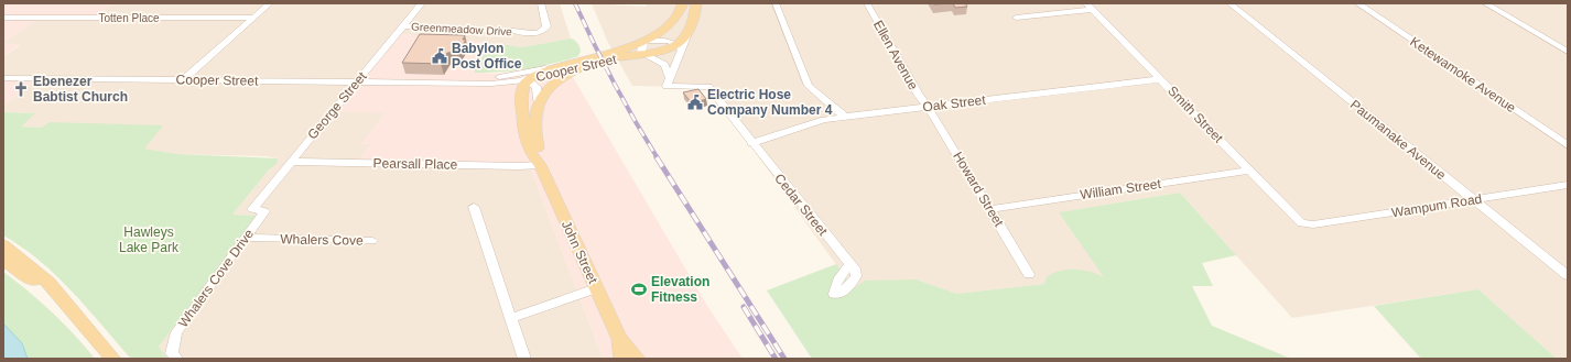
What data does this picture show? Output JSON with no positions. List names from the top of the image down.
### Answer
{
  "streets": {
    "main road": ["Cooper Street", "John Street"],
    "street": [
      "Totten Place",
      "Greenmeadow Drive",
      "Ellen Avenue",
      "Ketewamoke Avenue",
      "Oak Street",
      "George Street",
      "Smith Street",
      "Paumanake Avenue",
      "Pearsall Place",
      "Howard Street",
      "William Street",
      "Cedar Street",
      "Wampum Road",
      "Whalers Cove",
      "Whalers Cove Drive"
    ]
  },
  "crossings": [
    ["Greenmeadow Drive", "George Street"],
    ["Ellen Avenue", "Oak Street"],
    ["Ellen Avenue", "Howard Street"],
    ["Cooper Street", "George Street"],
    ["Cooper Street", "John Street"],
    ["Oak Street", "Smith Street"],
    ["Oak Street", "Howard Street"],
    ["Oak Street", "Cedar Street"],
    ["George Street", "Pearsall Place"],
    ["George Street", "Whalers Cove Drive"],
    ["Smith Street", "William Street"],
    ["Smith Street", "Wampum Road"],
    ["Paumanake Avenue", "Wampum Road"],
    ["Pearsall Place", "John Street"],
    ["Howard Street", "William Street"],
    ["Whalers Cove", "Whalers Cove Drive"]
  ],
  "parks": ["Hawleys Lake Park"],
  "places": {
    "public building": ["Babylon Post Office", "Electric Hose Company Number 4"],
    "church": ["Ebenezer Babtist Church"],
    "sports": ["Elevation Fitness"]
  }
}
